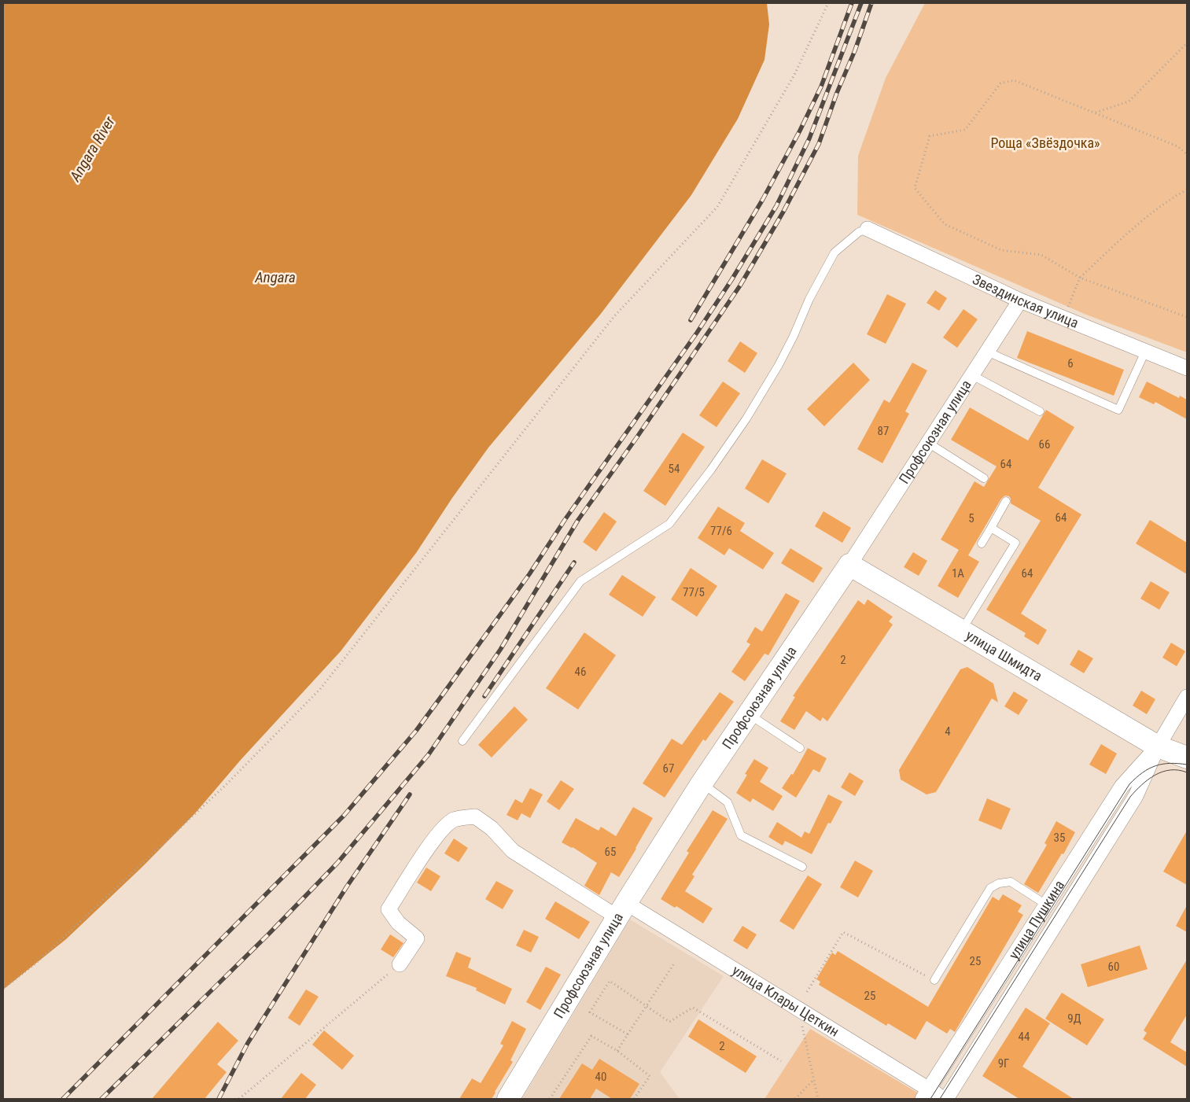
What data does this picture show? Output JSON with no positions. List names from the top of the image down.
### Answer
{
  "streets": {
    "street": [
      "Звездинская улица",
      "Профсоюзная улица",
      "улица Шмидта",
      "улица Пушкина",
      "улица Клары Цеткин"
    ]
  },
  "crossings": [
    ["Звездинская улица", "Профсоюзная улица"],
    ["Профсоюзная улица", "улица Шмидта"],
    ["Профсоюзная улица", "улица Клары Цеткин"],
    ["улица Шмидта", "улица Пушкина"],
    ["улица Пушкина", "улица Клары Цеткин"]
  ],
  "water": ["Angara River", "Angara"],
  "parks": ["Роща «Звёздочка»"],
  "house_numbers": [
    "6",
    "87",
    "66",
    "64",
    "54",
    "64",
    "5",
    "77/6",
    "1А",
    "64",
    "77/5",
    "2",
    "46",
    "4",
    "67",
    "35",
    "65",
    "25",
    "60",
    "25",
    "9Д",
    "44",
    "2",
    "9Г",
    "40"
  ]
}
